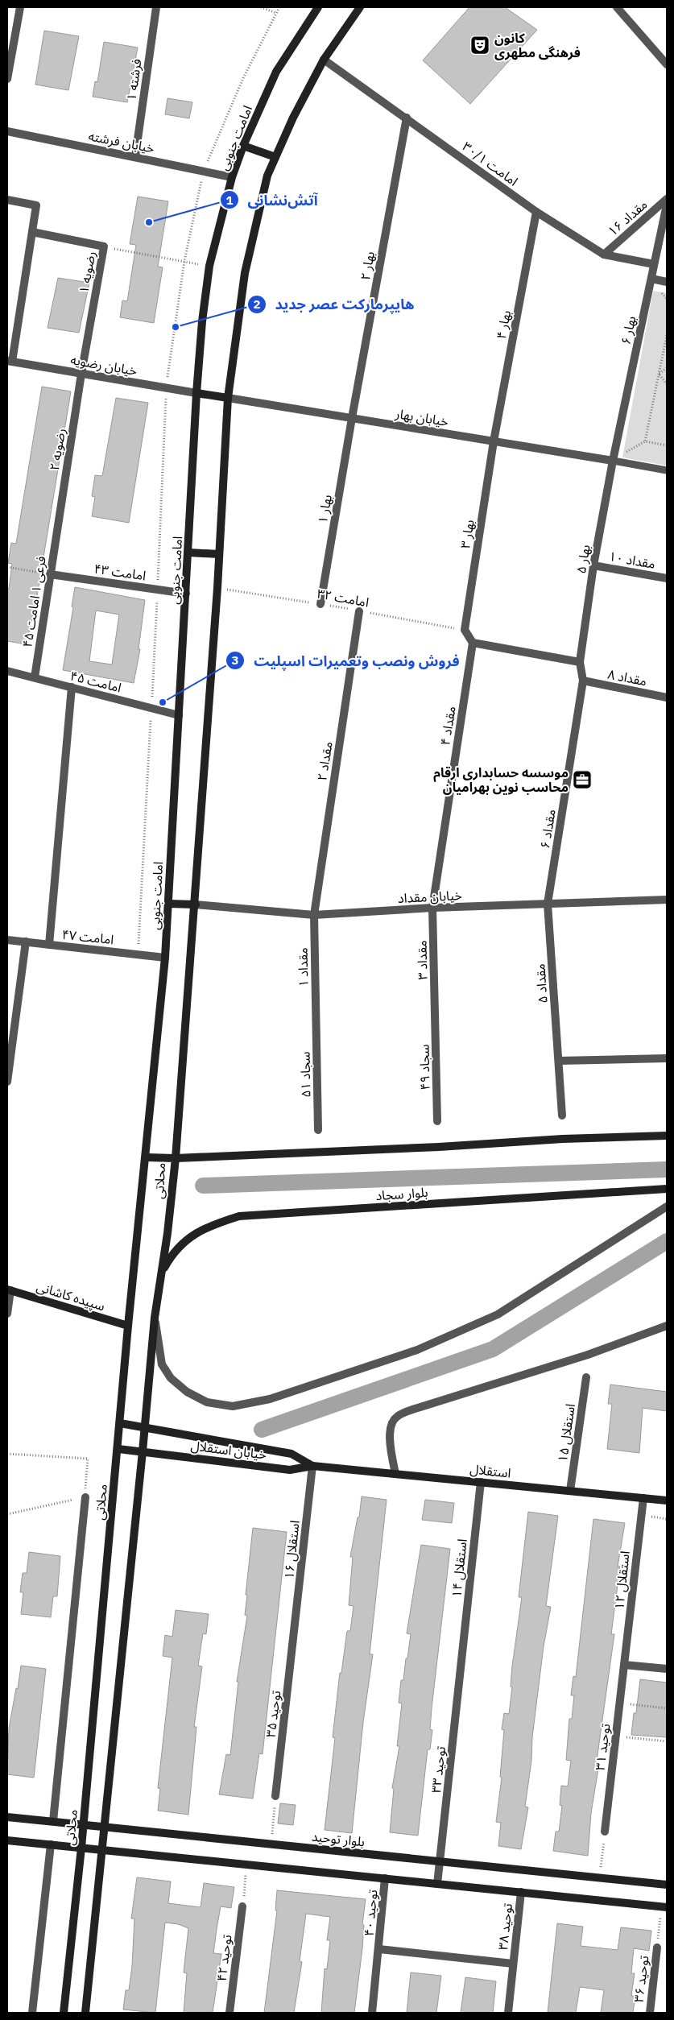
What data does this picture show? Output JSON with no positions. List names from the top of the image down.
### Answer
{
  "streets": {
    "main road": [
      "امامت جنوبی",
      "محلاتی",
      "بلوار سجاد",
      "سپیده کاشانی",
      "خیابان استقلال",
      "استقلال",
      "بلوار توحید"
    ],
    "street": [
      "فرشته ۱",
      "خیابان فرشته",
      "امامت ۳۰/۱",
      "مقداد ۱۶",
      "بهار ۲",
      "رضویه ۱",
      "بهار ۴",
      "بهار ۶",
      "خیابان رضویه",
      "خیابان بهار",
      "رضویه ۲",
      "بهار ۱",
      "بهار ۳",
      "بهار ۵",
      "مقداد ۱۰",
      "امامت ۴۳",
      "فرعی ۱ امامت ۴۵",
      "مقداد ۸",
      "امامت ۴۵",
      "مقداد ۴",
      "مقداد ۲",
      "مقداد ۶",
      "خیابان مقداد",
      "امامت ۴۷",
      "مقداد ۳",
      "مقداد ۱",
      "مقداد ۵",
      "سجاد ۴۹",
      "سجاد ۵۱",
      "استقلال ۱۵",
      "استقلال ۱۶",
      "استقلال ۱۴",
      "استقلال ۱۲",
      "توحید ۳۵",
      "توحید ۳۱",
      "توحید ۳۳",
      "توحید ۴۰",
      "توحید ۳۸",
      "توحید ۴۲",
      "توحید ۳۶"
    ],
    "path": ["امامت ۳۲"]
  },
  "crossings": [
    ["فرشته ۱", "خیابان فرشته"],
    ["امامت جنوبی", "خیابان فرشته"],
    ["امامت جنوبی", "خیابان رضویه"],
    ["امامت جنوبی", "امامت ۴۳"],
    ["امامت جنوبی", "امامت ۴۵"],
    ["امامت جنوبی", "امامت ۴۷"],
    ["امامت جنوبی", "محلاتی"],
    ["امامت ۳۰/۱", "مقداد ۱۶"],
    ["امامت ۳۰/۱", "بهار ۲"],
    ["امامت ۳۰/۱", "بهار ۴"],
    ["امامت ۳۰/۱", "بهار ۶"],
    ["بهار ۲", "خیابان بهار"],
    ["بهار ۲", "بهار ۱"],
    ["رضویه ۱", "خیابان رضویه"],
    ["رضویه ۱", "رضویه ۲"],
    ["بهار ۴", "خیابان بهار"],
    ["بهار ۴", "بهار ۳"],
    ["بهار ۶", "خیابان بهار"],
    ["بهار ۶", "بهار ۵"],
    ["خیابان رضویه", "رضویه ۲"],
    ["خیابان بهار", "بهار ۱"],
    ["خیابان بهار", "بهار ۳"],
    ["خیابان بهار", "بهار ۵"],
    ["رضویه ۲", "فرعی ۱ امامت ۴۵"],
    ["بهار ۱", "امامت ۳۲"],
    ["بهار ۳", "امامت ۳۲"],
    ["بهار ۵", "مقداد ۱۰"],
    ["بهار ۵", "مقداد ۶"],
    ["امامت ۴۳", "فرعی ۱ امامت ۴۵"],
    ["امامت ۳۲", "مقداد ۲"],
    ["فرعی ۱ امامت ۴۵", "امامت ۴۵"],
    ["مقداد ۸", "مقداد ۶"],
    ["مقداد ۴", "خیابان مقداد"],
    ["مقداد ۴", "مقداد ۳"],
    ["مقداد ۲", "خیابان مقداد"],
    ["مقداد ۲", "مقداد ۱"],
    ["مقداد ۶", "خیابان مقداد"],
    ["مقداد ۶", "مقداد ۵"],
    ["خیابان مقداد", "مقداد ۳"],
    ["خیابان مقداد", "مقداد ۱"],
    ["خیابان مقداد", "مقداد ۵"],
    ["مقداد ۳", "سجاد ۴۹"],
    ["مقداد ۱", "سجاد ۵۱"],
    ["محلاتی", "بلوار سجاد"],
    ["محلاتی", "سپیده کاشانی"],
    ["محلاتی", "خیابان استقلال"],
    ["محلاتی", "بلوار توحید"],
    ["استقلال ۱۵", "استقلال"],
    ["خیابان استقلال", "استقلال"],
    ["خیابان استقلال", "استقلال ۱۶"],
    ["استقلال", "استقلال ۱۶"],
    ["استقلال", "استقلال ۱۴"],
    ["استقلال", "استقلال ۱۲"],
    ["استقلال ۱۶", "توحید ۳۵"],
    ["استقلال ۱۴", "توحید ۳۳"],
    ["استقلال ۱۲", "توحید ۳۱"],
    ["توحید ۳۳", "بلوار توحید"]
  ],
  "places": {
    "theatre": ["کانون فرهنگی مطهری"],
    "other": ["آتش‌نشانی", "هایپرمارکت عصر جدید", "فروش ونصب وتعمیرات اسپلیت"],
    "office": ["موسسه حسابداری ارقام محاسب نوین بهرامیان"]
  }
}
